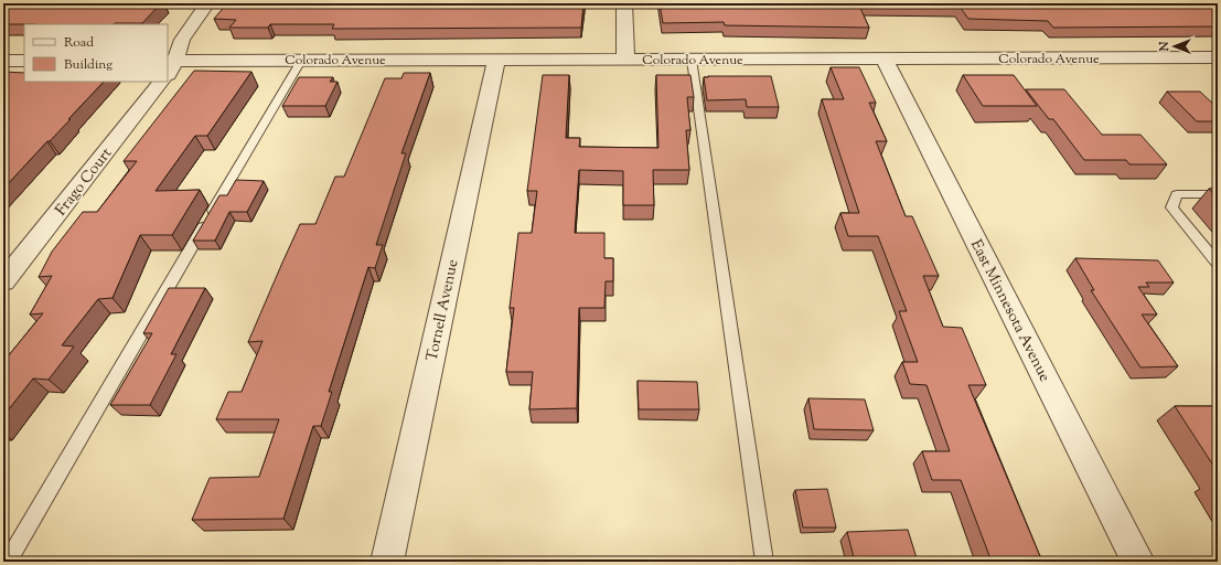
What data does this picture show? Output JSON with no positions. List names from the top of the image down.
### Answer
{
  "streets": {
    "street": [
      "Colorado Avenue",
      "Frago Court",
      "Tornell Avenue",
      "East Minnesota Avenue"
    ]
  },
  "crossings": [
    ["Colorado Avenue", "Tornell Avenue"],
    ["Colorado Avenue", "East Minnesota Avenue"]
  ],
  "legend": ["Road", "Building"],
  "north": "left"
}
